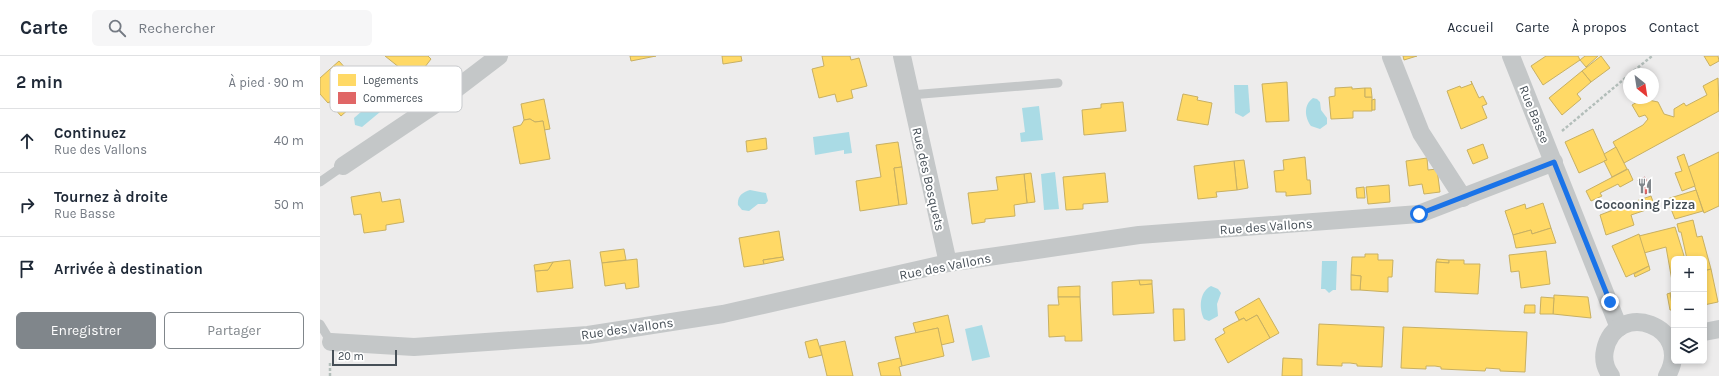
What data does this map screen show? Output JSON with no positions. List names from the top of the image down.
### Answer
{
  "streets": {
    "street": ["Rue Basse", "Rue des Bosquets", "Rue des Vallons"]
  },
  "crossings": [
    ["Rue Basse", "Rue des Vallons"],
    ["Rue des Bosquets", "Rue des Vallons"]
  ],
  "places": {
    "restaurant": ["Cocooning Pizza"]
  },
  "legend": ["Logements", "Commerces"],
  "scale_bar": "20 m",
  "north": "bottom right",
  "page": {
    "header": "Carte",
    "search": "Rechercher",
    "nav": [
      "Accueil",
      "Carte",
      "À propos",
      "Contact"
    ],
    "heading": ["2 min", "À pied · 90 m"],
    "list": [
      ["Continuez", "Rue des Vallons", "40 m"],
      ["Tournez à droite", "Rue Basse", "50 m"],
      "Arrivée à destination"
    ],
    "map_buttons": ["+", "−"],
    "buttons": ["Enregistrer", "Partager"],
    "scale": "20 m"
  }
}
